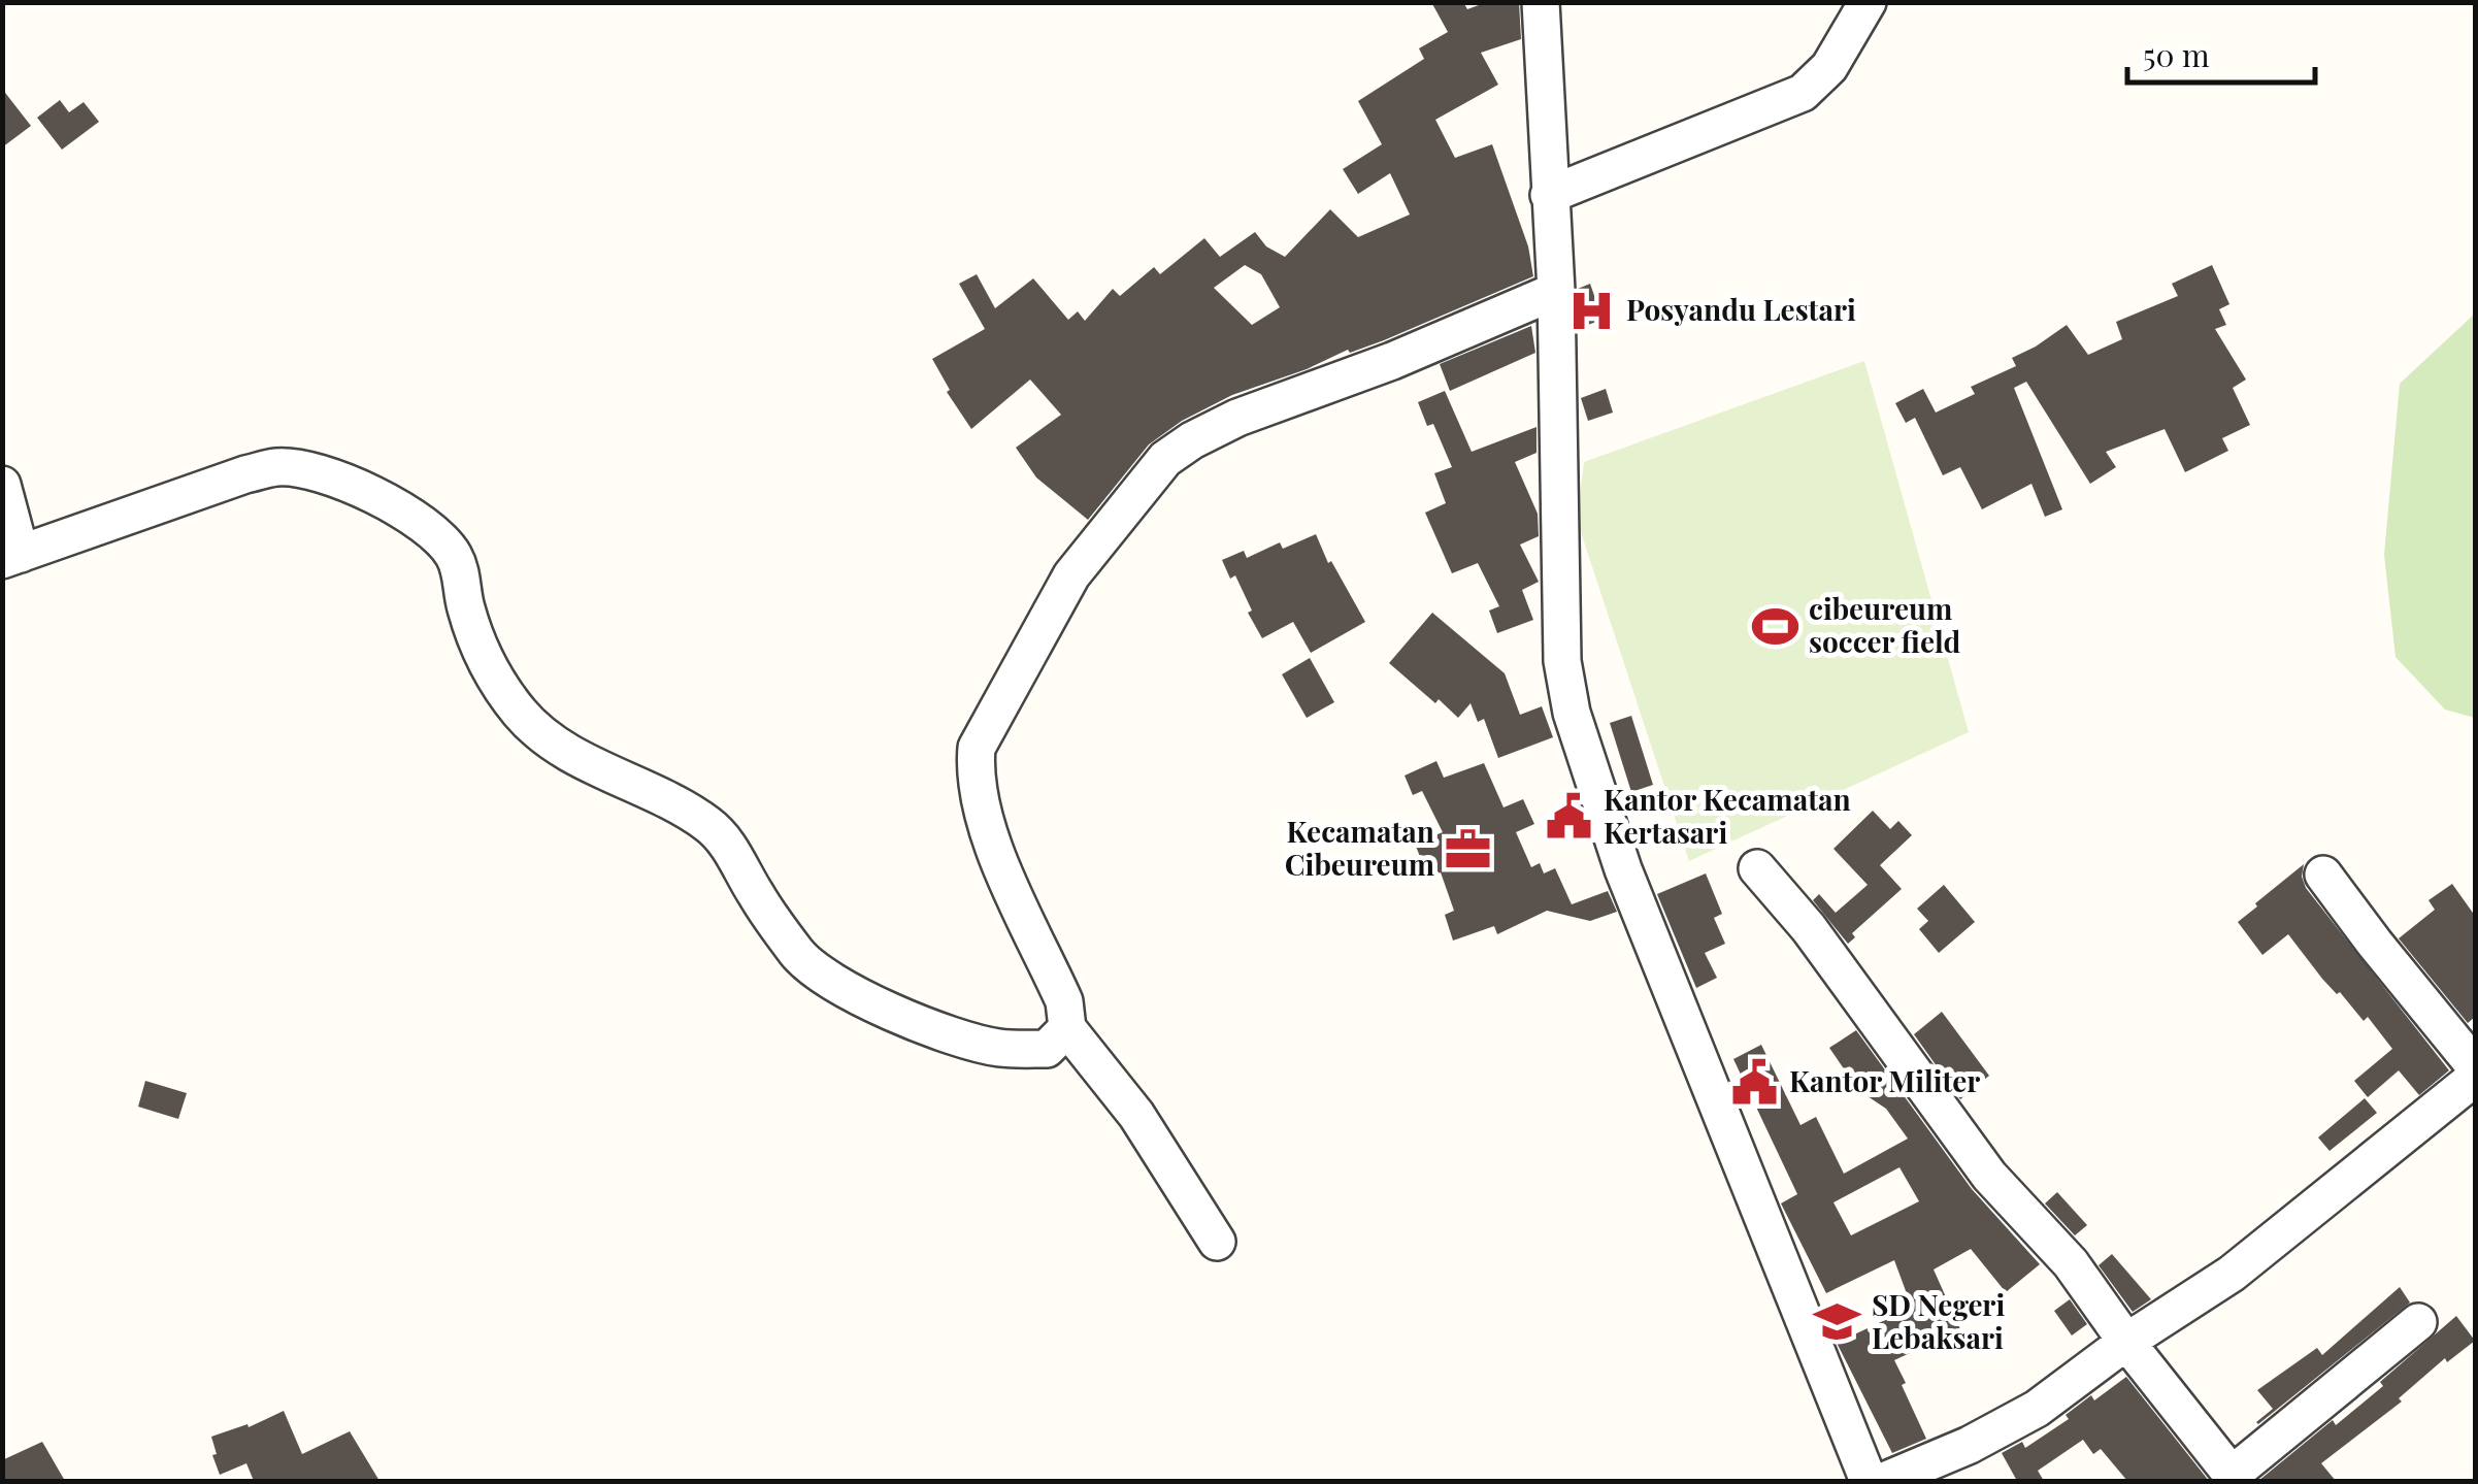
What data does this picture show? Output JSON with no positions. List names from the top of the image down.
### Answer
{
  "places": {
    "hospital": ["Posyandu Lestari"],
    "sports": ["cibeureum soccer field"],
    "public building": ["Kantor Kecamatan Kertasari", "Kantor Militer"],
    "office": ["Kecamatan Cibeureum"],
    "school or university": ["SD Negeri Lebaksari"]
  },
  "scale_bar": "50 m"
}
